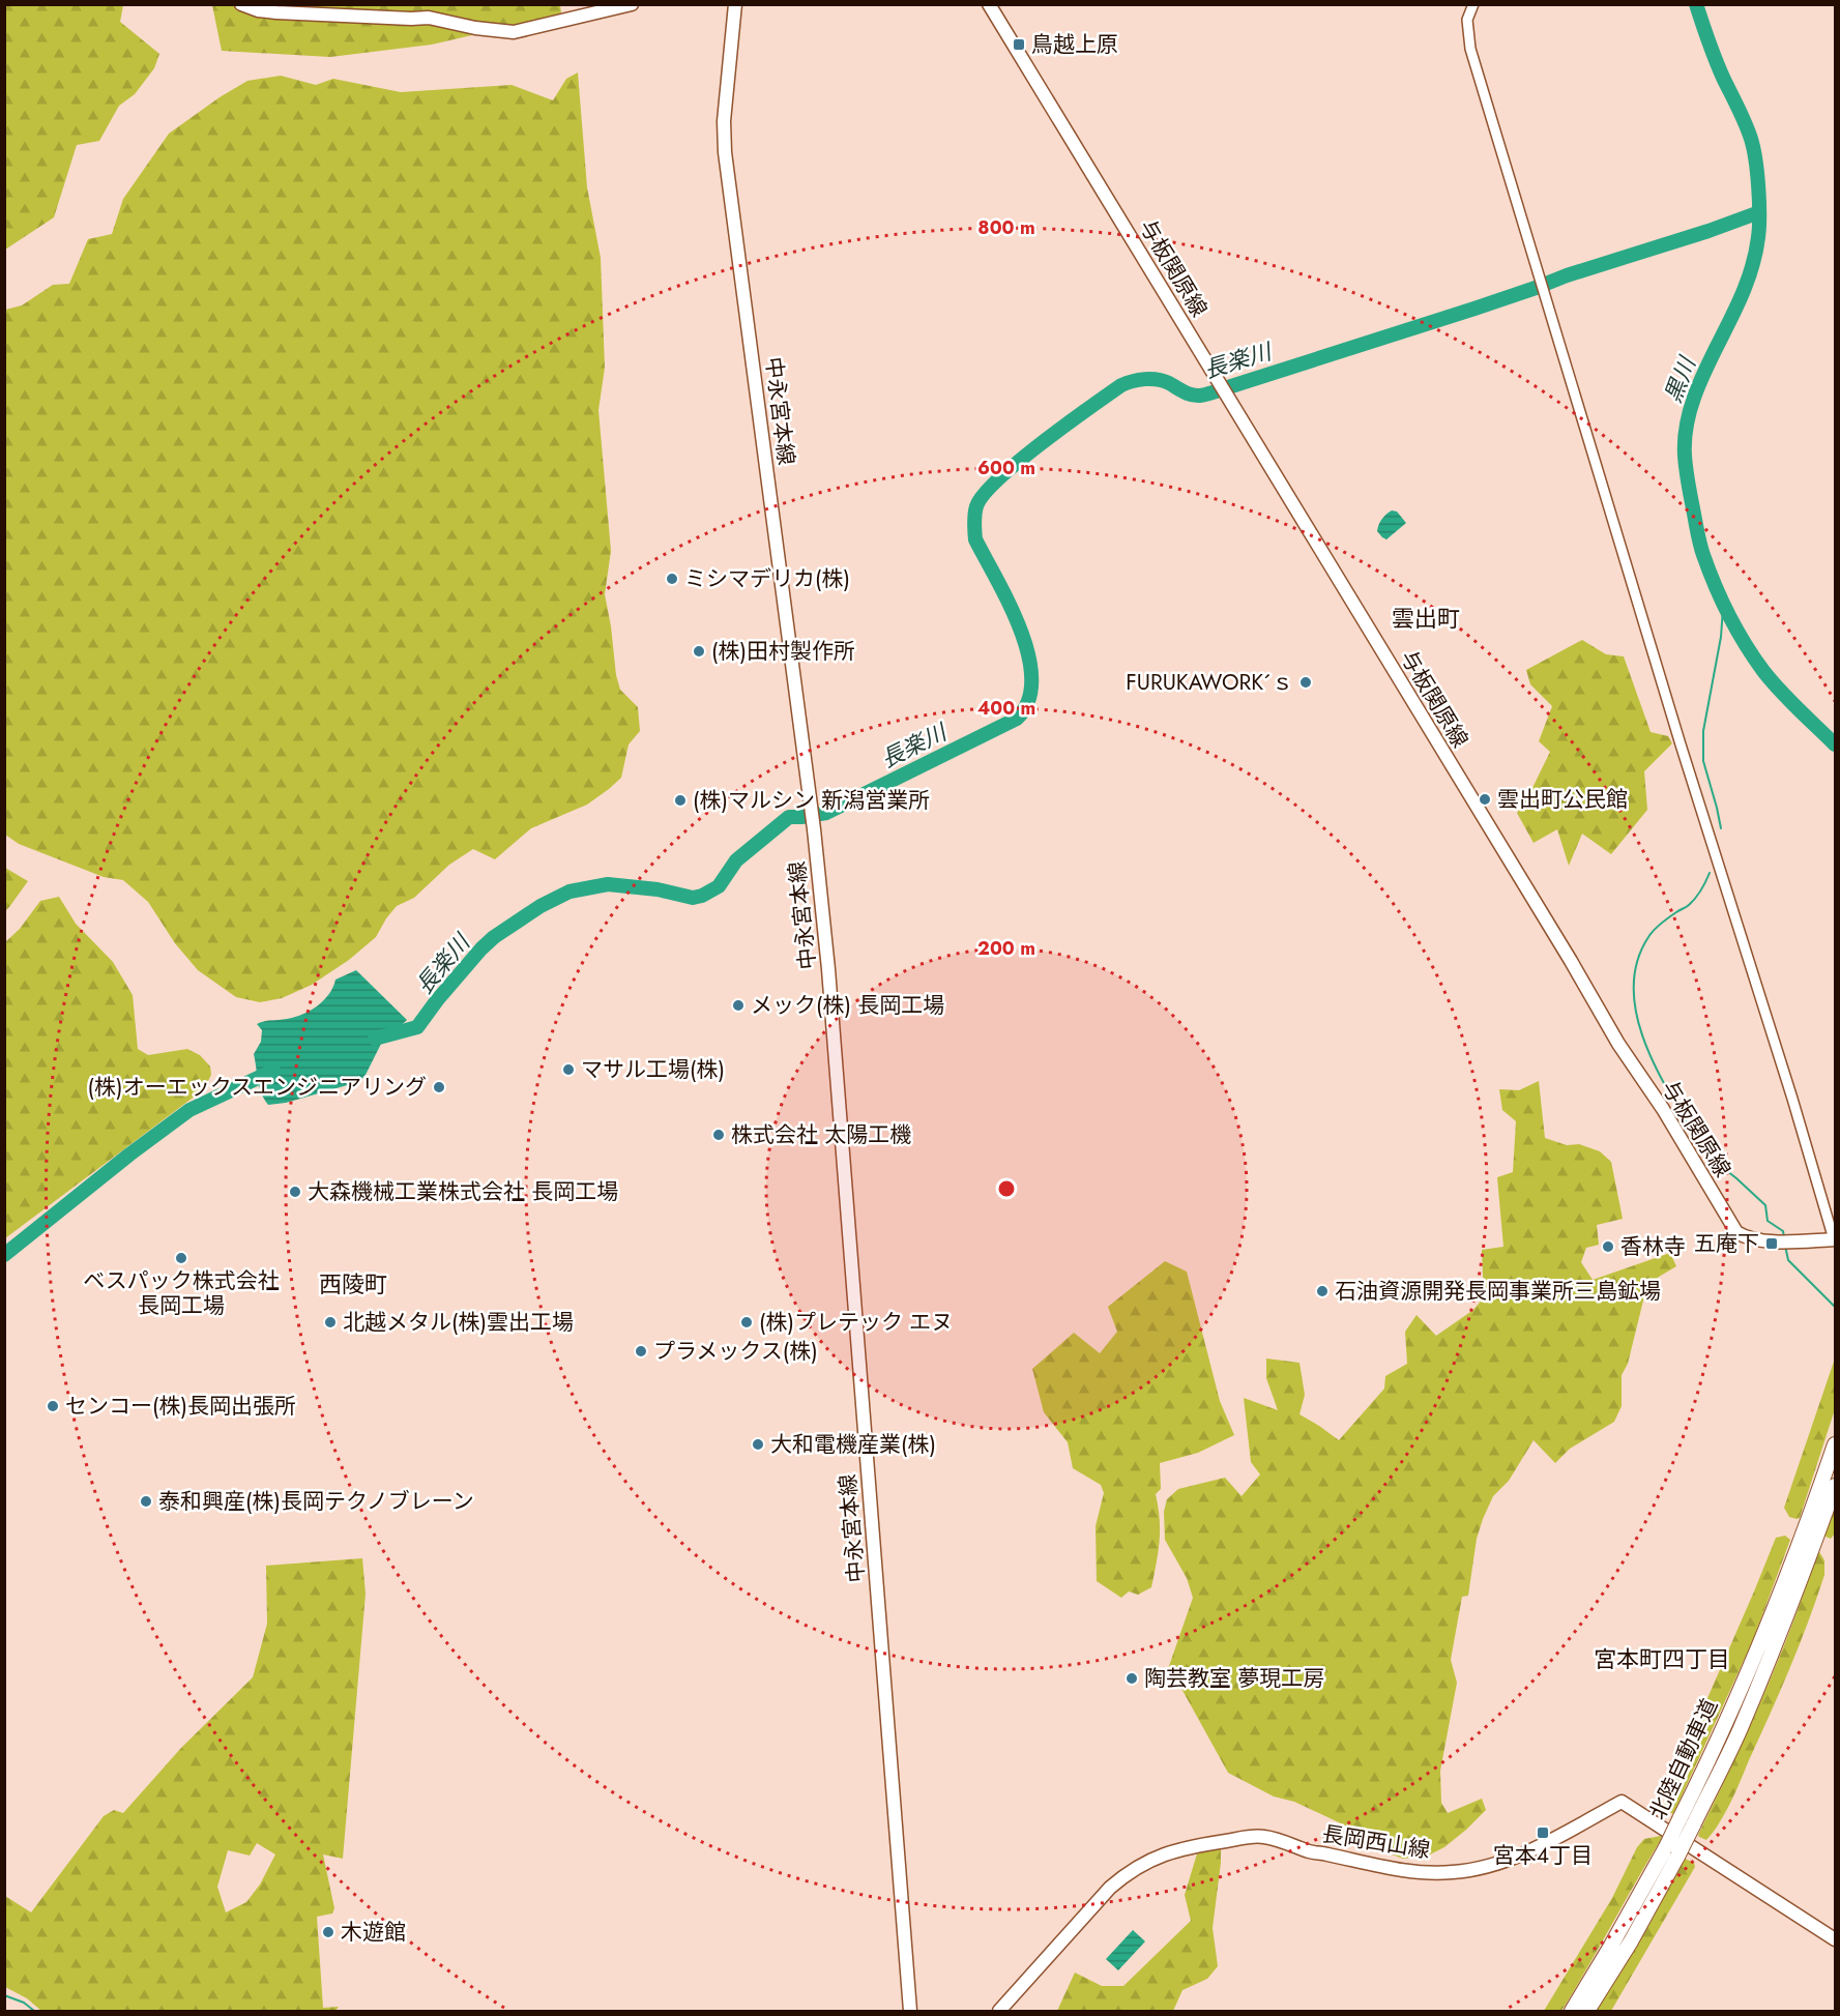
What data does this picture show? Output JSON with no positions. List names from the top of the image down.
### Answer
{
  "streets": {
    "highway": ["北陸自動車道"],
    "main road": ["与板関原線", "中永宮本線", "長岡西山線"]
  },
  "districts": ["雲出町", "西陵町", "宮本町四丁目"],
  "water": ["長楽川", "黒川"],
  "places": {
    "transit": ["鳥越上原", "五庵下", "宮本４丁目"],
    "other": [
      "ミシマデリカ(株)",
      "(株)田村製作所",
      "FURUKAWORK´ｓ",
      "雲出町公民館",
      "(株)マルシン 新潟営業所",
      "メック(株) 長岡工場",
      "マサル工場(株)",
      "(株)オーエックスエンジニアリング",
      "株式会社 太陽工機",
      "大森機械工業株式会社 長岡工場",
      "香林寺",
      "ベスパック株式会社 長岡工場",
      "石油資源開発長岡事業所三島鉱場",
      "北越メタル(株)雲出工場",
      "(株)プレテック エヌ",
      "プラメックス(株)",
      "センコー(株)長岡出張所",
      "大和電機産業(株)",
      "泰和興産(株)長岡テクノブレーン",
      "陶芸教室 夢現工房",
      "木遊館"
    ]
  },
  "rings": [
    "800 m",
    "600 m",
    "400 m",
    "200 m"
  ]
}
